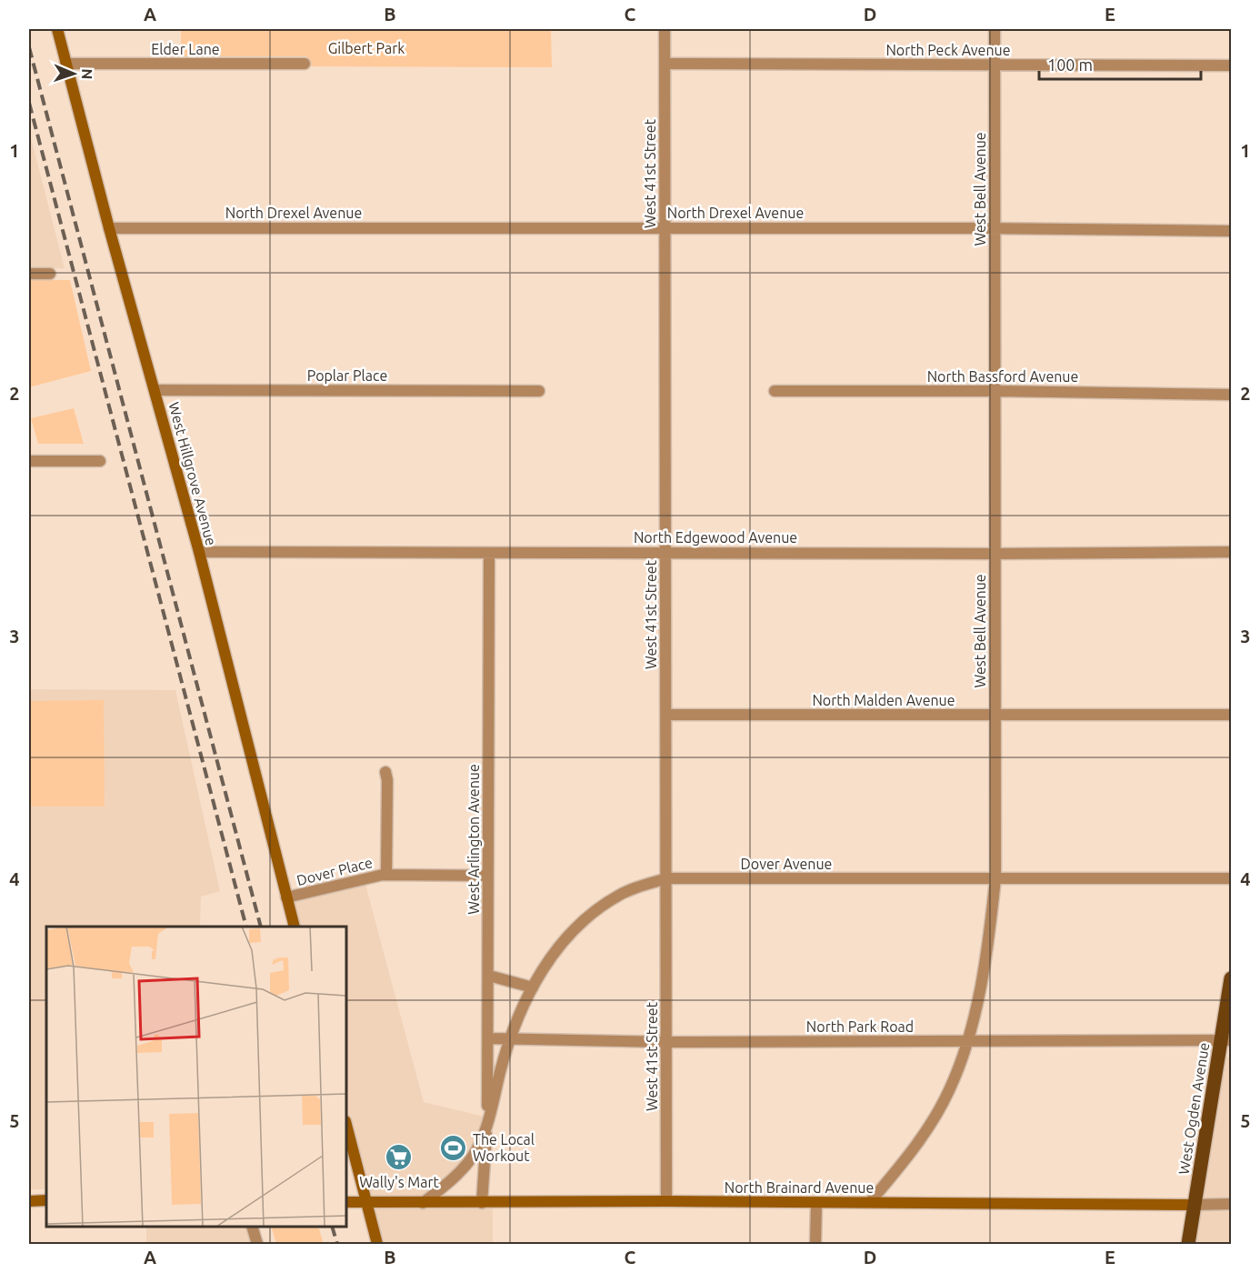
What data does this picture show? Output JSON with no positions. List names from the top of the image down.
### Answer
{
  "streets": {
    "main road": ["West Ogden Avenue"],
    "street": [
      "Elder Lane",
      "North Peck Avenue",
      "West 41st Street",
      "West Bell Avenue",
      "North Drexel Avenue",
      "Poplar Place",
      "North Bassford Avenue",
      "West Hillgrove Avenue",
      "North Edgewood Avenue",
      "North Malden Avenue",
      "West Arlington Avenue",
      "Dover Avenue",
      "Dover Place",
      "North Park Road",
      "North Brainard Avenue"
    ]
  },
  "crossings": [
    ["Elder Lane", "West Hillgrove Avenue"],
    ["North Peck Avenue", "West 41st Street"],
    ["North Peck Avenue", "West Bell Avenue"],
    ["West 41st Street", "North Drexel Avenue"],
    ["West 41st Street", "North Edgewood Avenue"],
    ["West 41st Street", "North Malden Avenue"],
    ["West 41st Street", "Dover Avenue"],
    ["West 41st Street", "North Park Road"],
    ["West 41st Street", "North Brainard Avenue"],
    ["West Bell Avenue", "North Drexel Avenue"],
    ["West Bell Avenue", "North Bassford Avenue"],
    ["West Bell Avenue", "North Edgewood Avenue"],
    ["West Bell Avenue", "North Malden Avenue"],
    ["West Bell Avenue", "Dover Avenue"],
    ["West Bell Avenue", "North Park Road"],
    ["West Bell Avenue", "North Brainard Avenue"],
    ["North Drexel Avenue", "West Hillgrove Avenue"],
    ["Poplar Place", "West Hillgrove Avenue"],
    ["West Hillgrove Avenue", "North Edgewood Avenue"],
    ["West Hillgrove Avenue", "Dover Place"],
    ["North Edgewood Avenue", "West Arlington Avenue"],
    ["West Arlington Avenue", "Dover Avenue"],
    ["West Arlington Avenue", "Dover Place"],
    ["West Arlington Avenue", "North Park Road"],
    ["West Arlington Avenue", "North Brainard Avenue"],
    ["Dover Avenue", "North Park Road"],
    ["North Park Road", "West Ogden Avenue"],
    ["West Ogden Avenue", "North Brainard Avenue"]
  ],
  "parks": ["Gilbert Park"],
  "places": {
    "sports": ["The Local Workout"],
    "supermarket": ["Wally's Mart"]
  },
  "scale_bar": "100 m",
  "north": "right",
  "grid": {
    "columns": [
      "A",
      "B",
      "C",
      "D",
      "E"
    ],
    "rows": [
      "1",
      "2",
      "3",
      "4",
      "5"
    ]
  }
}
